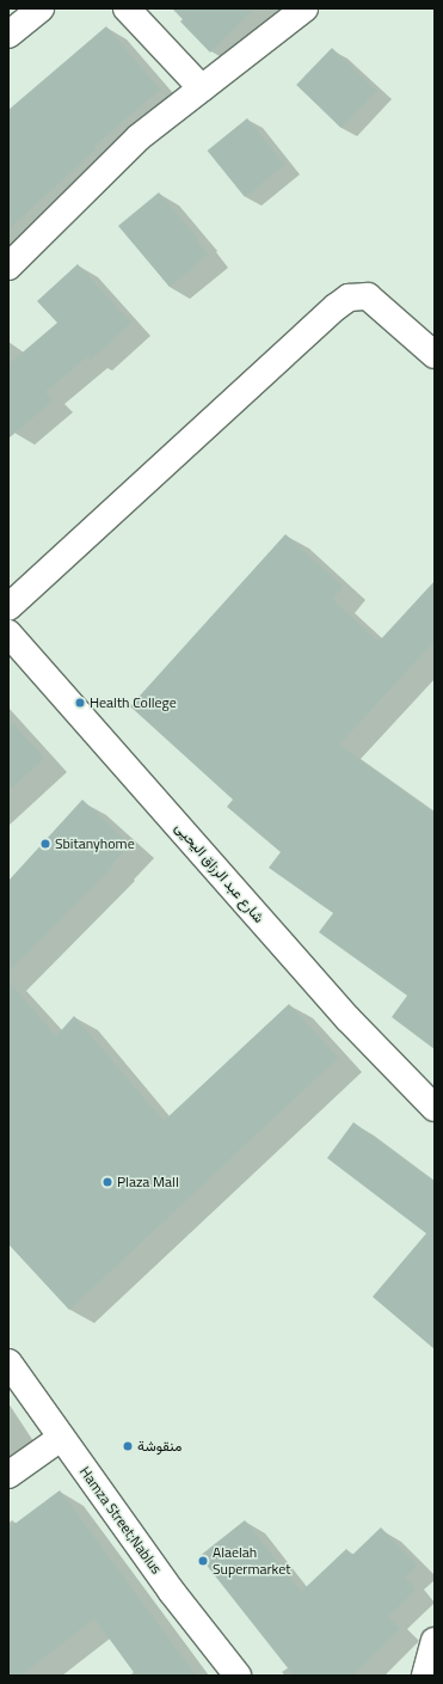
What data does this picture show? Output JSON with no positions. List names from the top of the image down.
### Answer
{
  "streets": {
    "street": ["شارع عبد الرزاق اليحيى", "Hamza Street;Nablus"]
  },
  "places": [
    "Health College",
    "Sbitanyhome",
    "Plaza Mall",
    "منقوشة",
    "Alaelah Supermarket"
  ]
}
